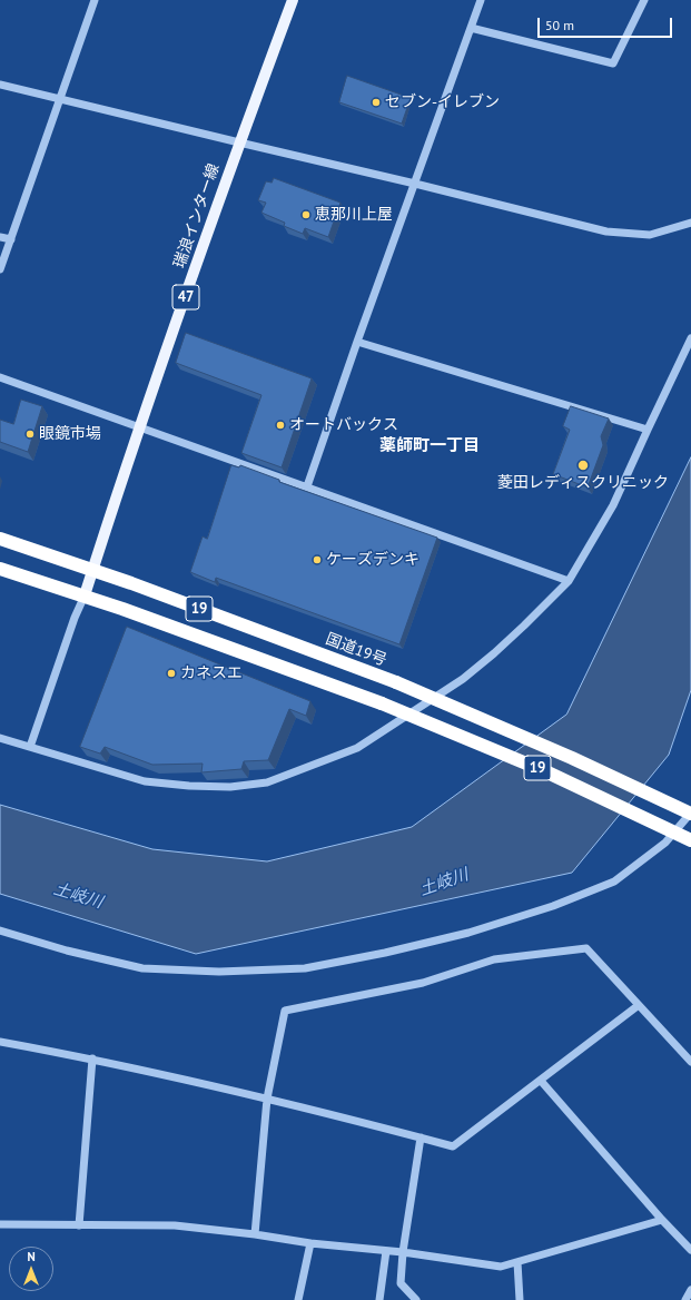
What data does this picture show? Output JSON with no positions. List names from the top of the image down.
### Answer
{
  "streets": {
    "highway": ["19", "国道19号"],
    "main road": ["瑞浪インター線", "47"]
  },
  "crossings": [
    ["瑞浪インター線", "19"],
    ["瑞浪インター線", "国道19号"]
  ],
  "districts": ["薬師町一丁目"],
  "water": ["土岐川"],
  "places": [
    "セブン-イレブン",
    "恵那川上屋",
    "オートバックス",
    "眼鏡市場",
    "菱田レディスクリニック",
    "ケーズデンキ",
    "カネスエ"
  ],
  "scale_bar": "50 m",
  "north": "top"
}
